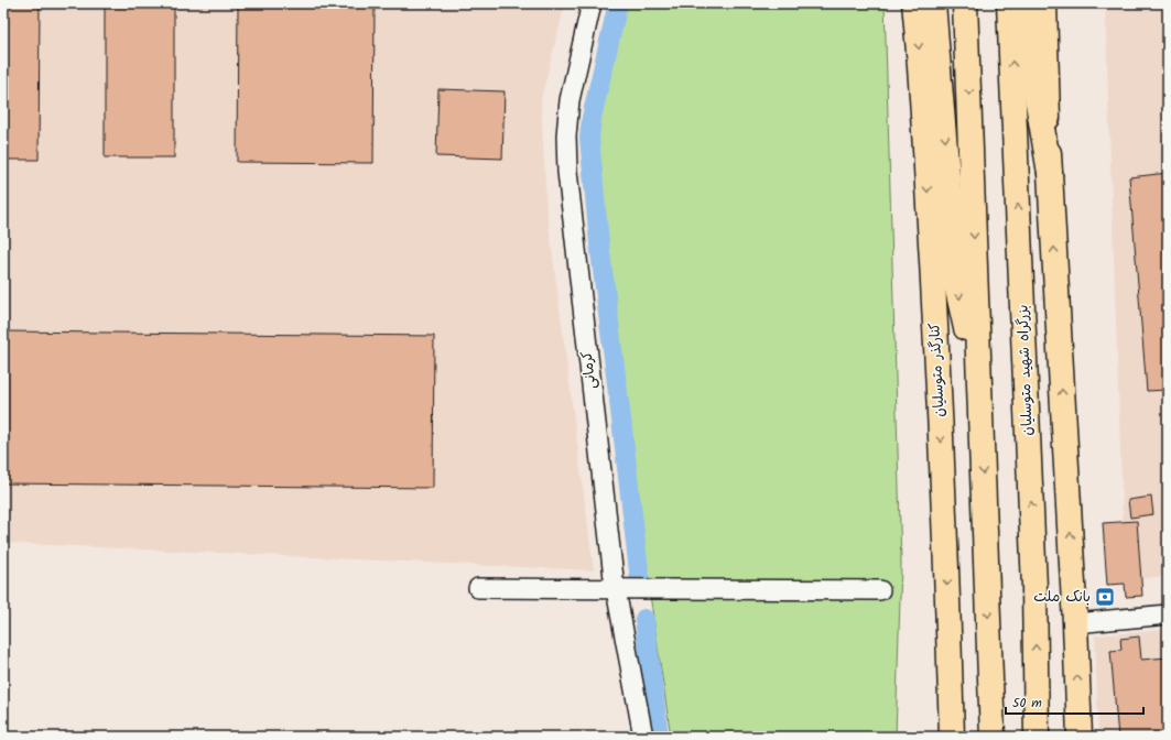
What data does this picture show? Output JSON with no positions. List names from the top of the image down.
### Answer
{
  "streets": {
    "main road": ["کنارگذر متوسلیان", "بزرگراه شهید متوسلیان"],
    "street": ["کرمانی"]
  },
  "places": {
    "bank": ["بانک ملت"]
  },
  "scale_bar": "50 m"
}
